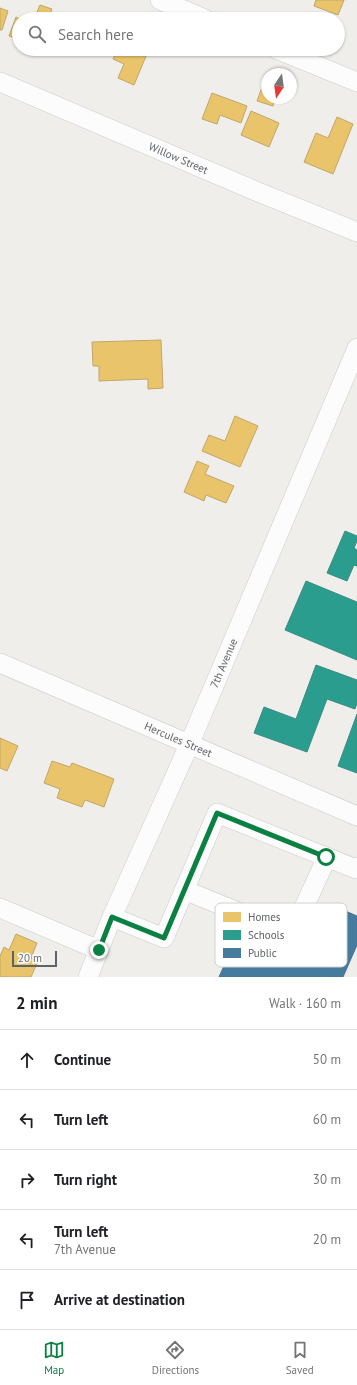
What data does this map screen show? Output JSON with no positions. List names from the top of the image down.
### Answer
{
  "streets": {
    "street": ["Willow Street", "7th Avenue", "Hercules Street"]
  },
  "crossings": [
    ["7th Avenue", "Hercules Street"]
  ],
  "legend": ["Homes", "Schools", "Public"],
  "scale_bar": "20 m",
  "north": "bottom",
  "page": {
    "search": "Search here",
    "scale": "20 m",
    "heading": ["2 min", "Walk · 160 m"],
    "list": [
      ["Continue", "50 m"],
      ["Turn left", "60 m"],
      ["Turn right", "30 m"],
      ["Turn left", "7th Avenue", "20 m"],
      "Arrive at destination"
    ],
    "nav": ["Map", "Directions", "Saved"]
  }
}
